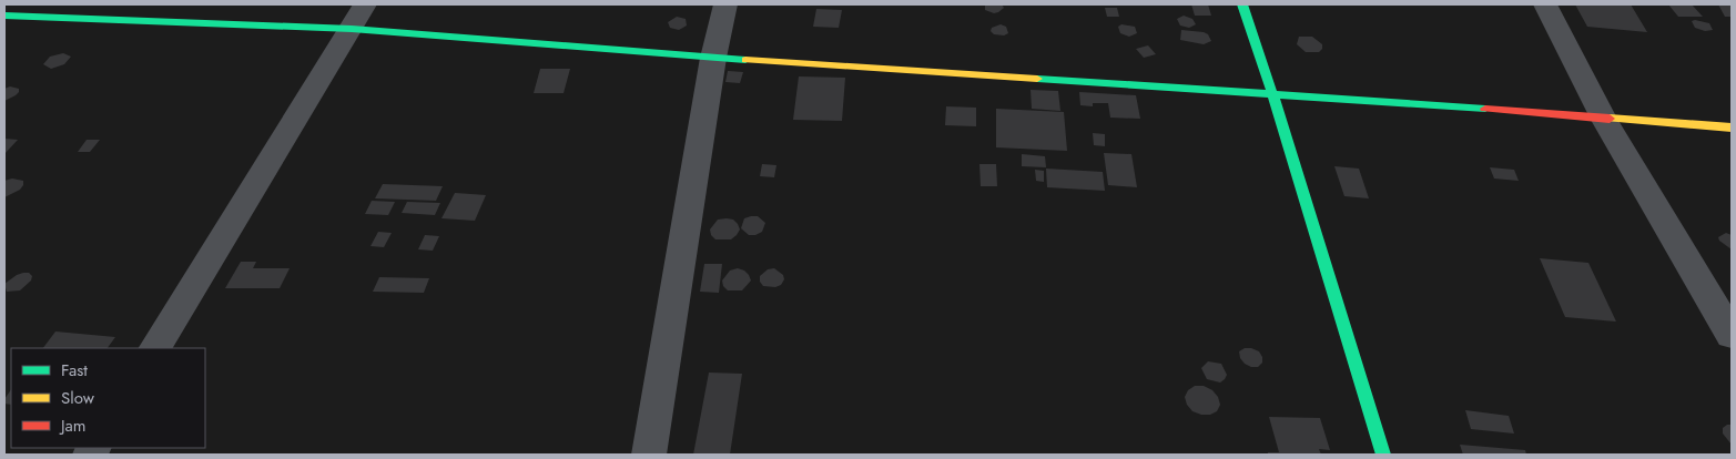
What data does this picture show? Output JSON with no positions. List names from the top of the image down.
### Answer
{
  "legend": ["Fast", "Slow", "Jam"]
}
